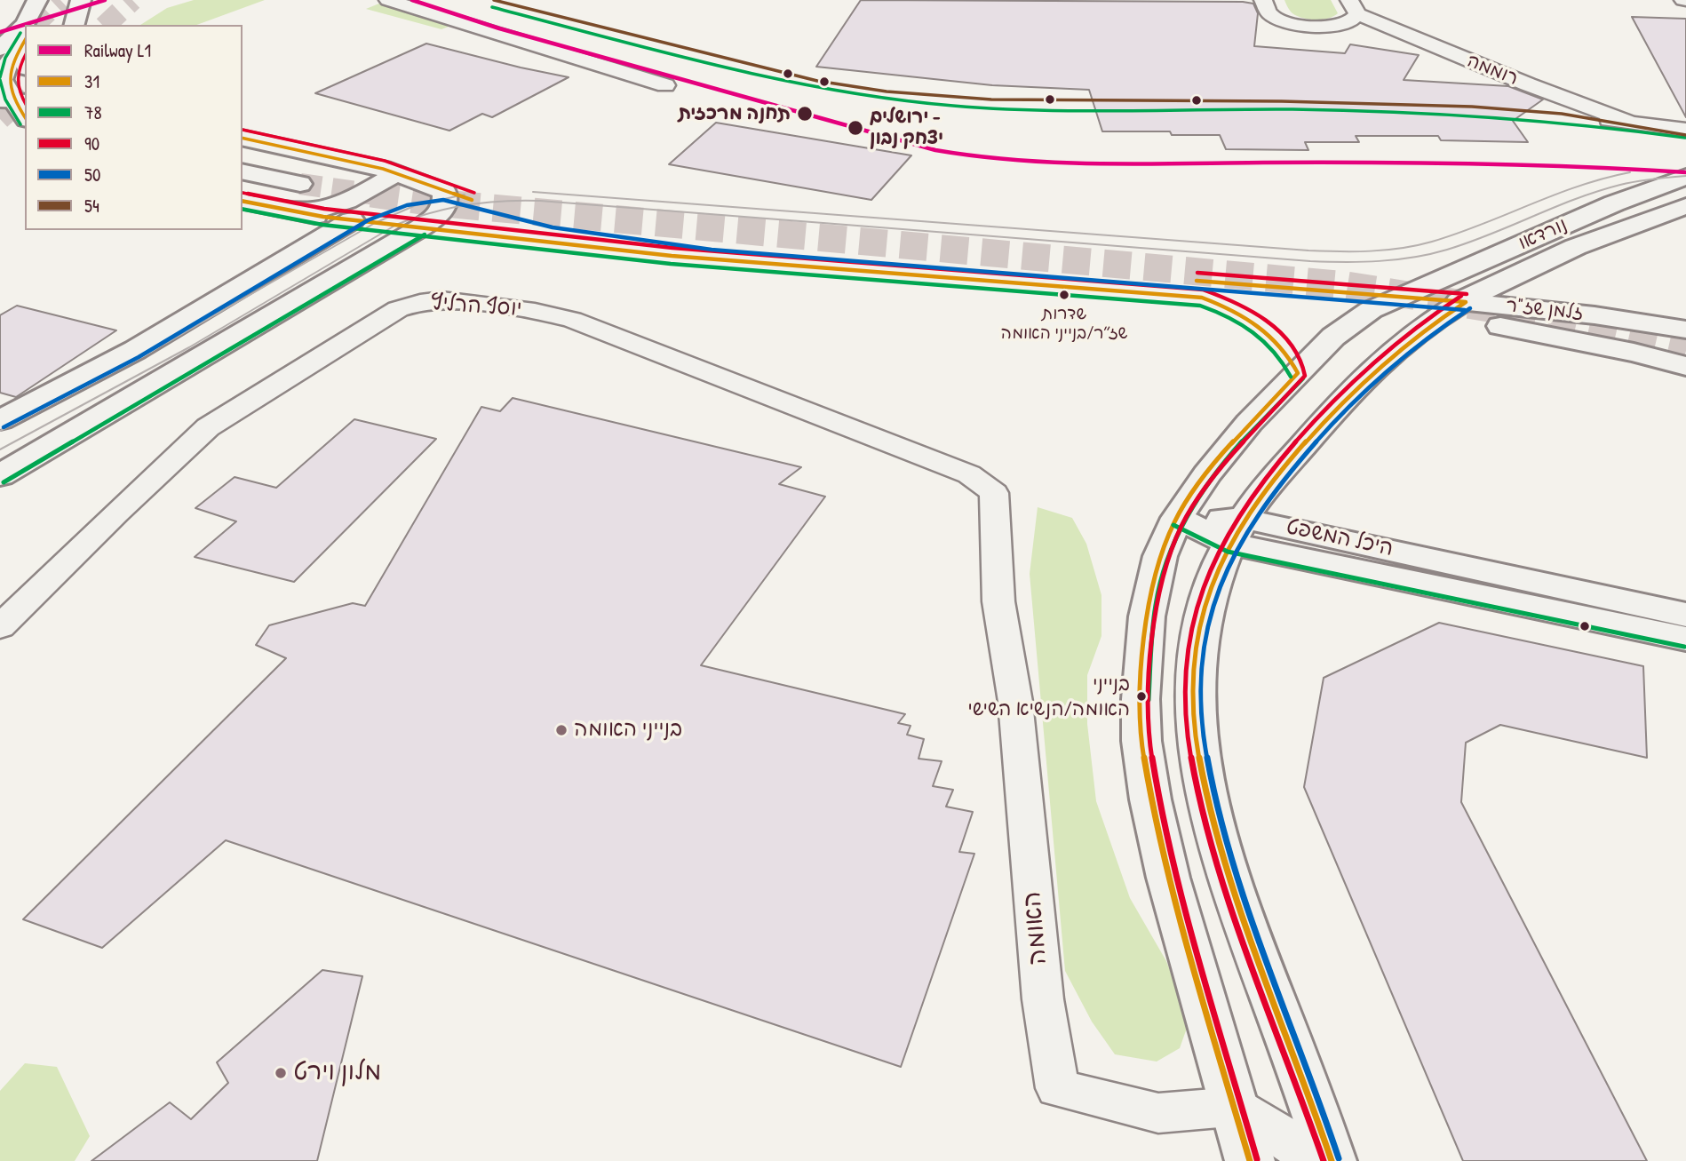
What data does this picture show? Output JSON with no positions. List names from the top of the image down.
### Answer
{
  "streets": {
    "street": [
      "רוממה",
      "נורדאו",
      "יוסף הרליץ",
      "זלמן שז\"ר",
      "היכל המשפט",
      "האומה"
    ]
  },
  "crossings": [
    ["נורדאו", "זלמן שז\"ר"],
    ["נורדאו", "היכל המשפט"],
    ["נורדאו", "האומה"],
    ["יוסף הרליץ", "האומה"]
  ],
  "places": [
    "תחנה מרכזית",
    "ירושלים - יצחק נבון",
    "שדרות שז״ר/בנייני האומה",
    "בנייני האומה/הנשיא השישי",
    "בנייני האומה",
    "מלון וירט"
  ],
  "lines": [
    "rail line L1",
    "transit line 54",
    "transit line 78",
    "transit line 31",
    "transit line 90",
    "transit line 50"
  ],
  "legend": [
    "Railway L1",
    "31",
    "78",
    "90",
    "50",
    "54"
  ]
}
